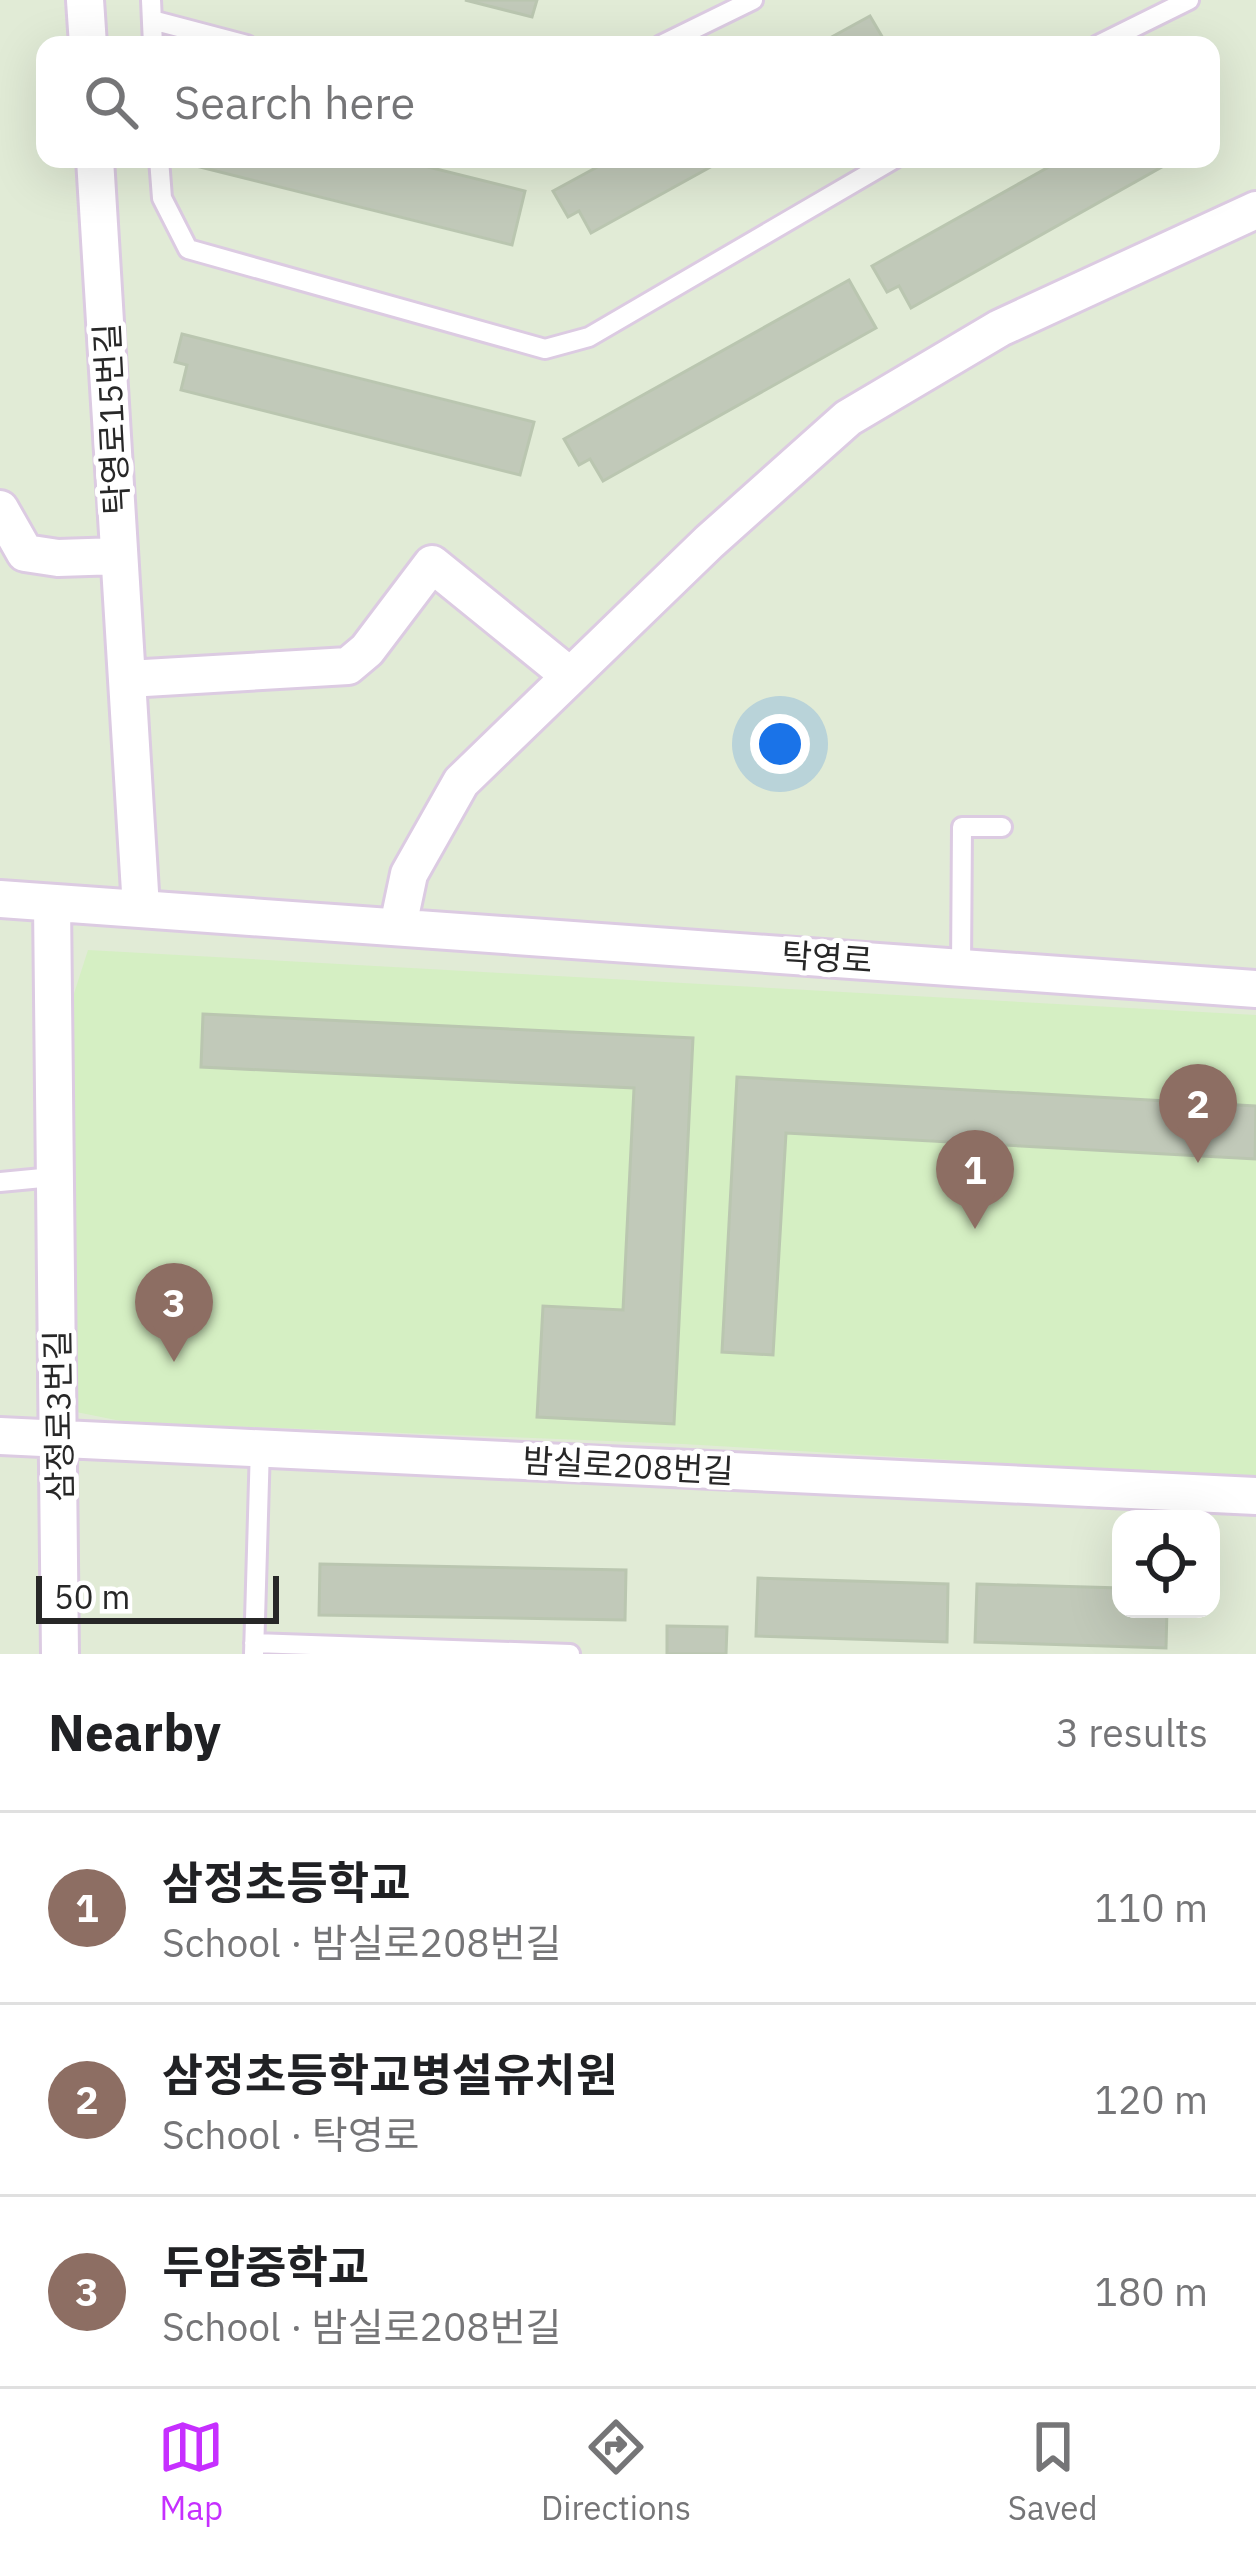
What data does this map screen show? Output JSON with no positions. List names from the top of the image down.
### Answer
{
  "streets": {
    "street": [
      "탁영로15번길",
      "탁영로",
      "삼정로3번길",
      "밤실로208번길"
    ]
  },
  "crossings": [
    ["탁영로15번길", "탁영로"],
    ["탁영로", "삼정로3번길"],
    ["삼정로3번길", "밤실로208번길"]
  ],
  "scale_bar": "50 m",
  "page": {
    "search": "Search here",
    "pins": ["2", "1", "3"],
    "scale": "50 m",
    "heading": ["Nearby", "3 results"],
    "list": [
      {
        "mark": "1",
        "name": "삼정초등학교",
        "note": "School · 밤실로208번길",
        "value": "110 m"
      },
      {
        "mark": "2",
        "name": "삼정초등학교병설유치원",
        "note": "School · 탁영로",
        "value": "120 m"
      },
      {
        "mark": "3",
        "name": "두암중학교",
        "note": "School · 밤실로208번길",
        "value": "180 m"
      }
    ],
    "nav": ["Map", "Directions", "Saved"]
  }
}
